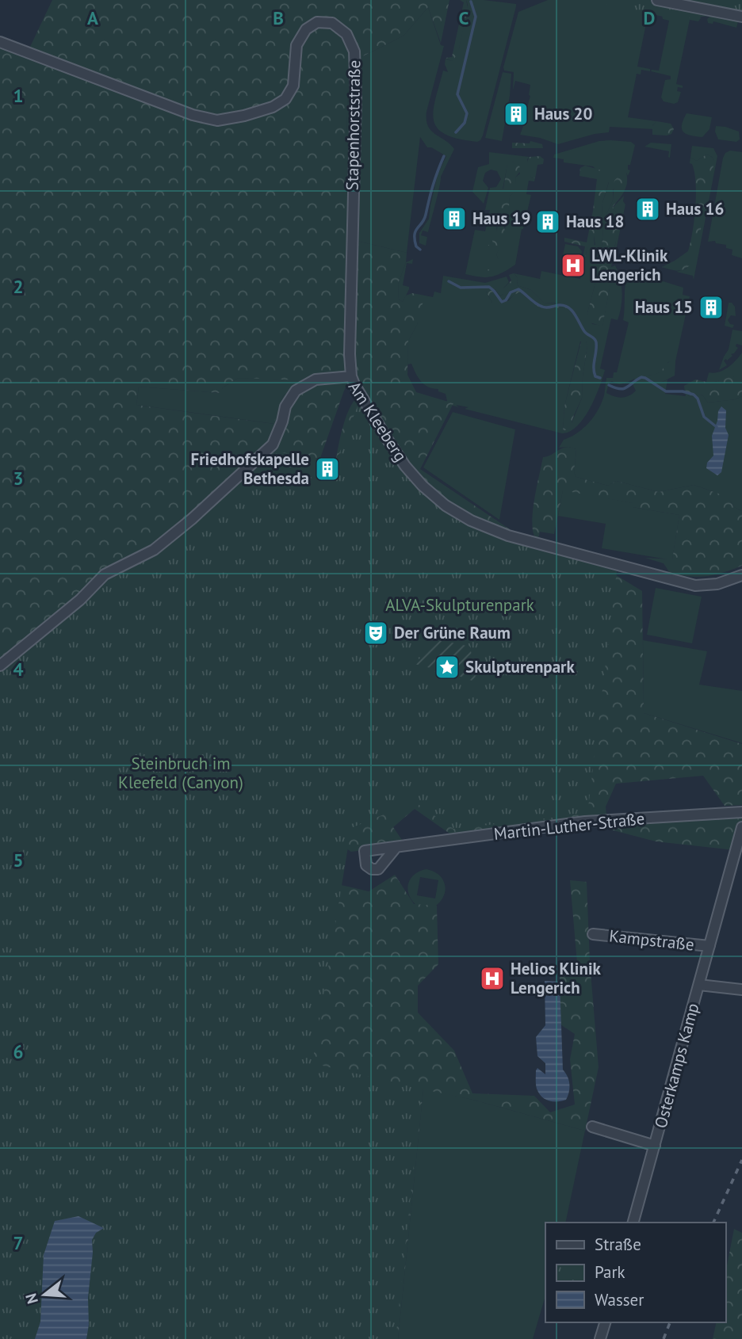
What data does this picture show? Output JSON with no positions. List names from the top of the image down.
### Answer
{
  "streets": {
    "street": [
      "Stapenhorststraße",
      "Am Kleeberg",
      "Martin-Luther-Straße",
      "Kampstraße",
      "Osterkamps Kamp"
    ]
  },
  "crossings": [
    ["Stapenhorststraße", "Am Kleeberg"],
    ["Kampstraße", "Osterkamps Kamp"]
  ],
  "parks": ["ALVA-Skulpturenpark", "Steinbruch im Kleefeld (Canyon)"],
  "places": {
    "building": [
      "Haus 20",
      "Haus 16",
      "Haus 19",
      "Haus 18",
      "Haus 15",
      "Friedhofskapelle Bethesda"
    ],
    "hospital": ["LWL-Klinik Lengerich", "Helios Klinik Lengerich"],
    "theatre": ["Der Grüne Raum"],
    "place": ["Skulpturenpark"]
  },
  "legend": ["Straße", "Park", "Wasser"],
  "north": "left",
  "grid": {
    "columns": [
      "A",
      "B",
      "C",
      "D"
    ],
    "rows": [
      "1",
      "2",
      "3",
      "4",
      "5",
      "6",
      "7"
    ]
  }
}
